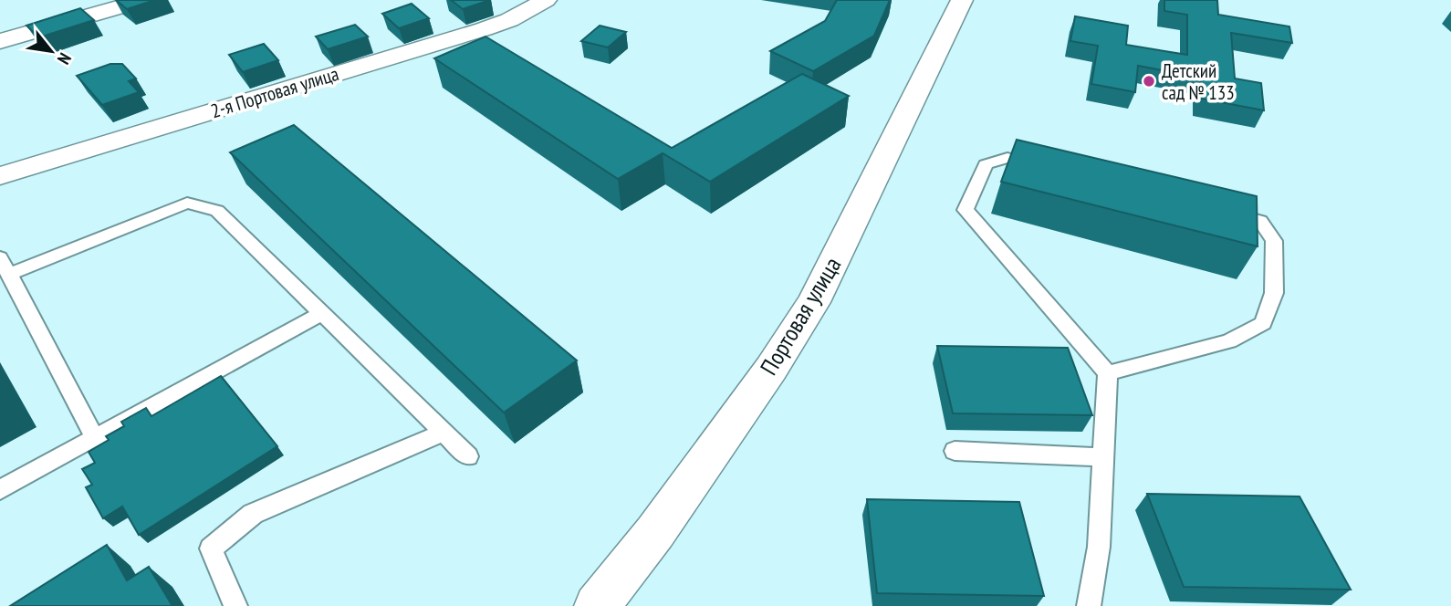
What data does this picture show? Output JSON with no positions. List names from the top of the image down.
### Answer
{
  "streets": {
    "street": ["2-я Портовая улица", "Портовая улица"]
  },
  "places": ["Детский сад № 133"],
  "north": "bottom right"
}
